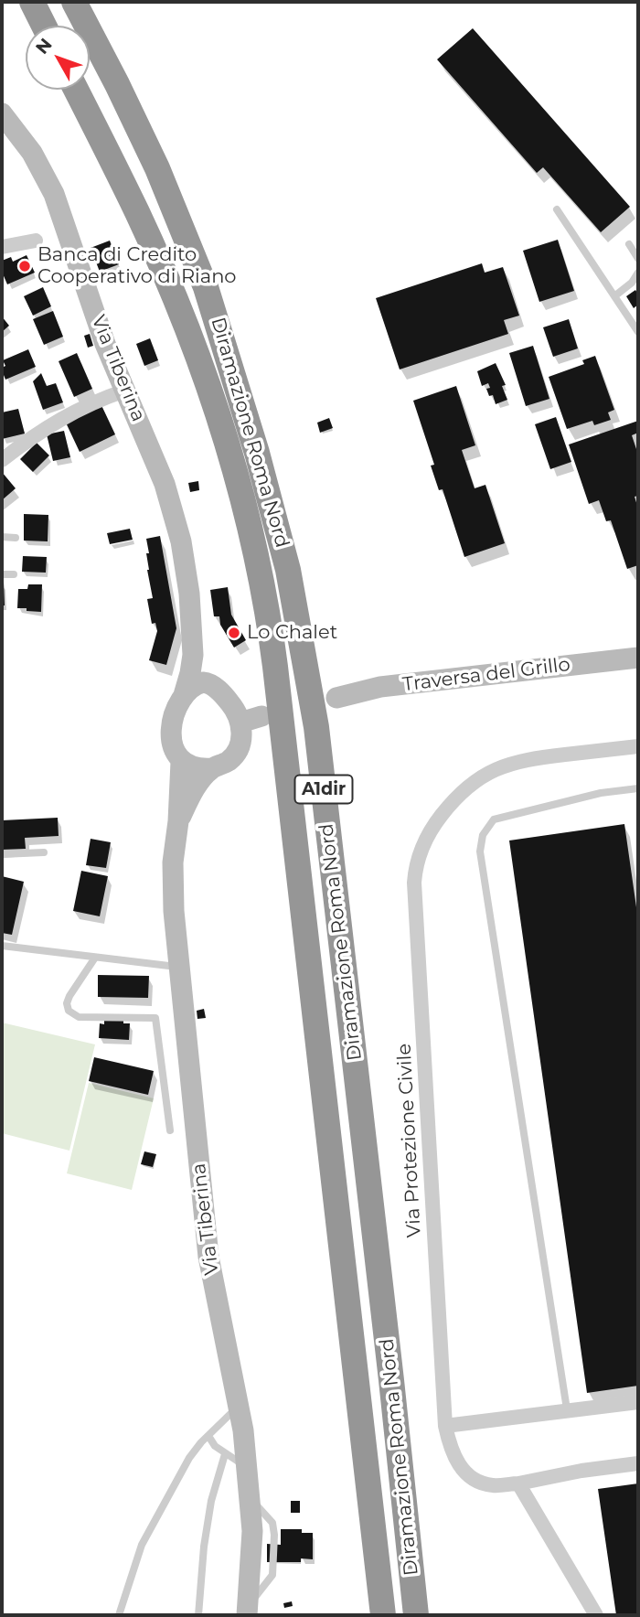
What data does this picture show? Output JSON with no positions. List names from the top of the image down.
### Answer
{
  "streets": {
    "highway": ["Diramazione Roma Nord", "A1dir"],
    "main road": ["Via Tiberina", "Traversa del Grillo"],
    "street": ["Via Protezione Civile"]
  },
  "places": ["Banca di Credito Cooperativo di Riano", "Lo Chalet"],
  "north": "top left"
}
